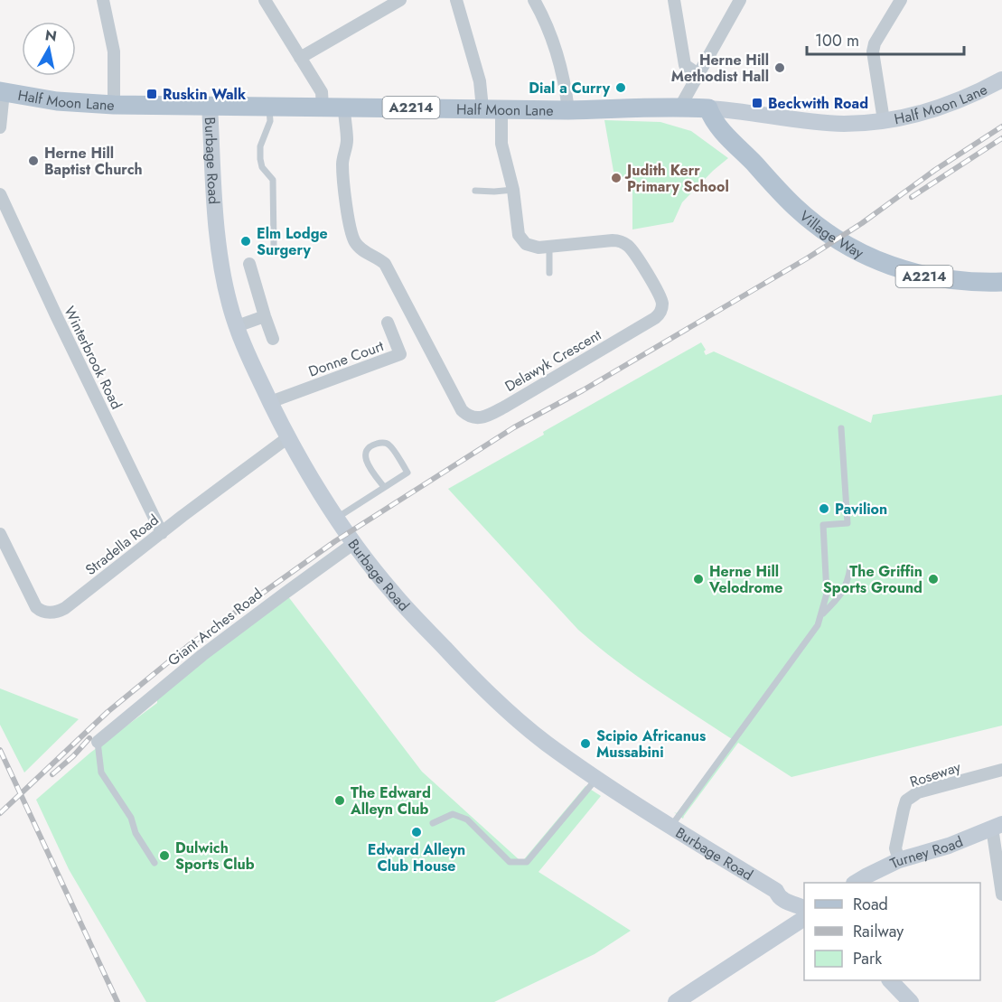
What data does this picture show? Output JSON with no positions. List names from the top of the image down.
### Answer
{
  "streets": {
    "main road": ["Half Moon Lane", "A2214", "Village Way"],
    "street": [
      "Burbage Road",
      "Winterbrook Road",
      "Donne Court",
      "Delawyk Crescent",
      "Stradella Road",
      "Giant Arches Road",
      "Roseway",
      "Turney Road"
    ]
  },
  "crossings": [
    ["Half Moon Lane", "Burbage Road"],
    ["Half Moon Lane", "Village Way"],
    ["Half Moon Lane", "Delawyk Crescent"],
    ["Burbage Road", "Donne Court"],
    ["Burbage Road", "Stradella Road"],
    ["Burbage Road", "Giant Arches Road"],
    ["Winterbrook Road", "Stradella Road"],
    ["Roseway", "Turney Road"]
  ],
  "places": {
    "other": [
      "Herne Hill Methodist Hall",
      "Dial a Curry",
      "Herne Hill Baptist Church",
      "Judith Kerr Primary School",
      "Elm Lodge Surgery",
      "Pavilion",
      "Herne Hill Velodrome",
      "The Griffin Sports Ground",
      "Scipio Africanus Mussabini",
      "The Edward Alleyn Club",
      "Edward Alleyn Club House",
      "Dulwich Sports Club"
    ],
    "transit": ["Ruskin Walk", "Beckwith Road"]
  },
  "legend": ["Road", "Railway", "Park"],
  "scale_bar": "100 m",
  "north": "top"
}
